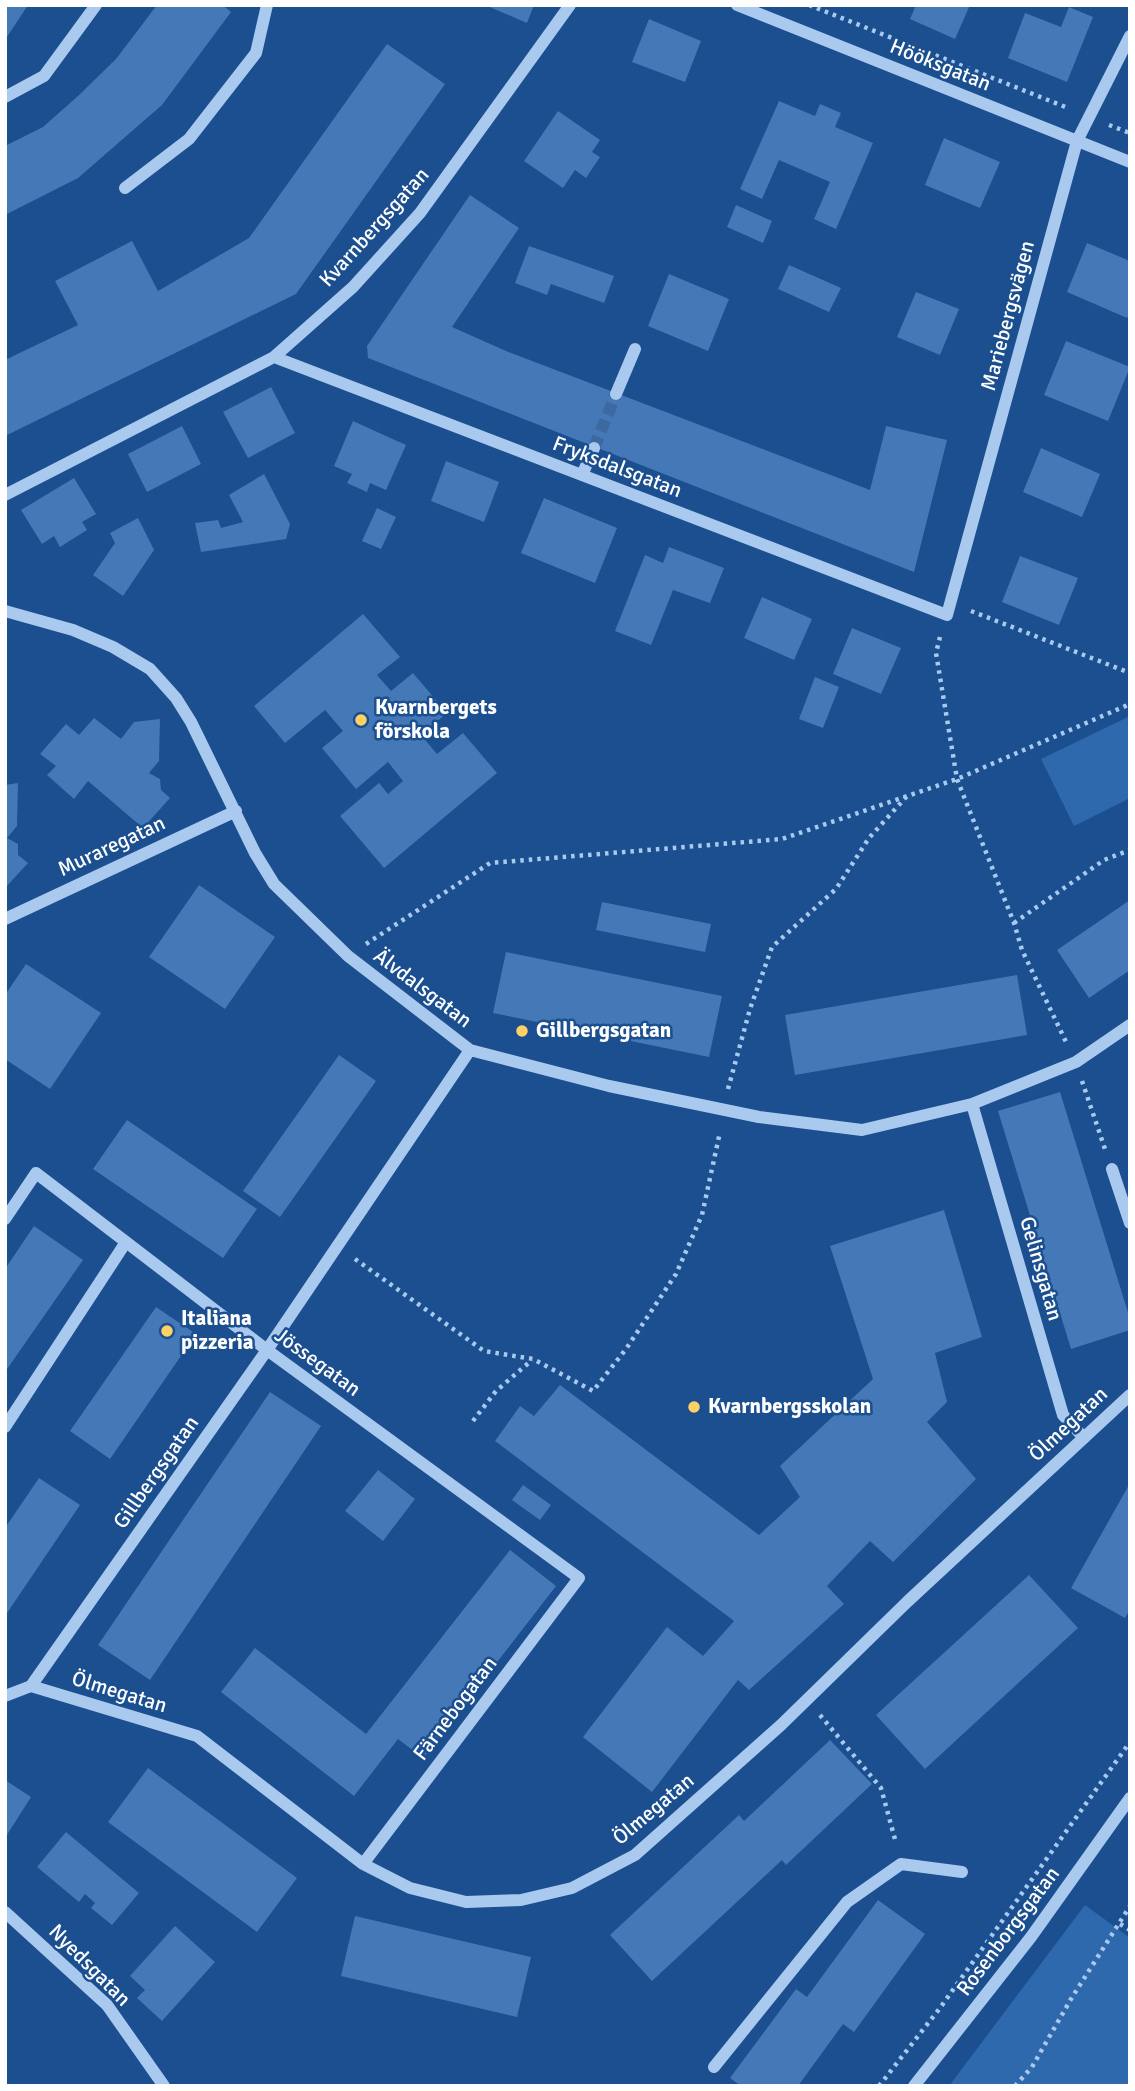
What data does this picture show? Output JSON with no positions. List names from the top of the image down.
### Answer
{
  "streets": {
    "street": [
      "Hööksgatan",
      "Kvarnbergsgatan",
      "Mariebergsvägen",
      "Fryksdalsgatan",
      "Muraregatan",
      "Älvdalsgatan",
      "Gelinsgatan",
      "Jössegatan",
      "Ölmegatan",
      "Gillbergsgatan",
      "Färnebogatan",
      "Rosenborgsgatan",
      "Nyedsgatan"
    ]
  },
  "crossings": [
    ["Hööksgatan", "Mariebergsvägen"],
    ["Kvarnbergsgatan", "Fryksdalsgatan"],
    ["Mariebergsvägen", "Fryksdalsgatan"],
    ["Muraregatan", "Älvdalsgatan"],
    ["Älvdalsgatan", "Gelinsgatan"],
    ["Älvdalsgatan", "Gillbergsgatan"],
    ["Gelinsgatan", "Ölmegatan"],
    ["Jössegatan", "Gillbergsgatan"],
    ["Jössegatan", "Färnebogatan"],
    ["Ölmegatan", "Gillbergsgatan"],
    ["Ölmegatan", "Färnebogatan"]
  ],
  "places": [
    "Kvarnbergets förskola",
    "Gillbergsgatan",
    "Italiana pizzeria",
    "Kvarnbergsskolan"
  ]
}
